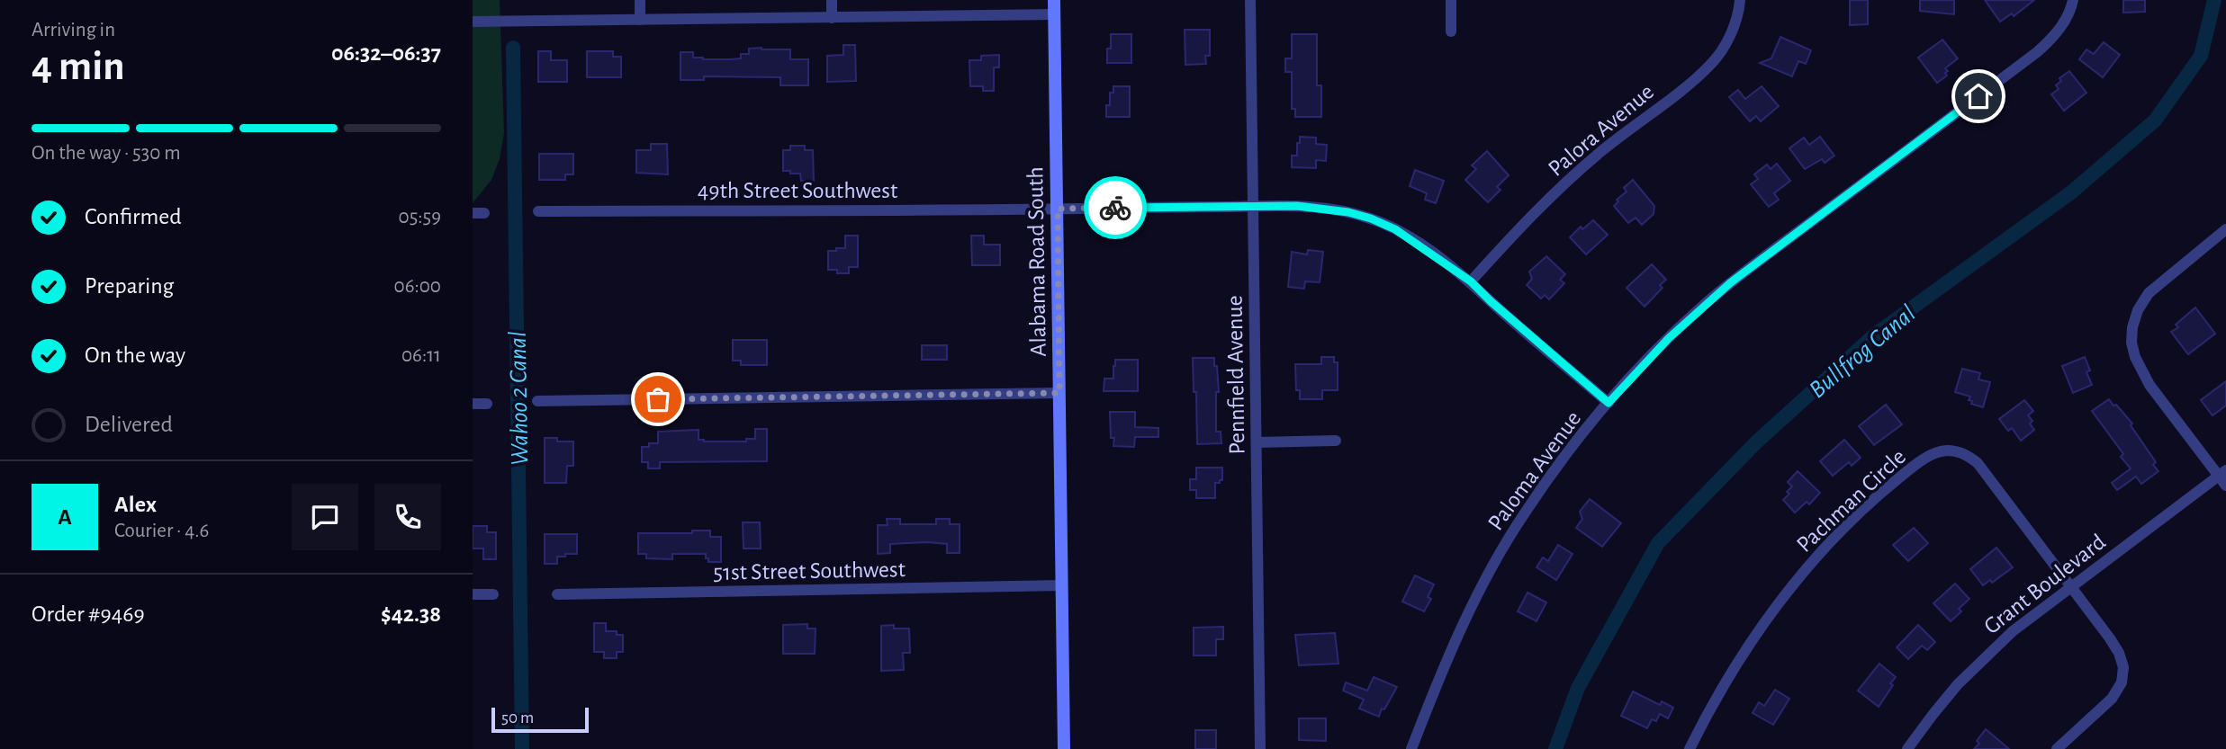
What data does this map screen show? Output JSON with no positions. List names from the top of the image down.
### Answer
{
  "streets": {
    "street": [
      "Palora Avenue",
      "49th Street Southwest",
      "Alabama Road South",
      "Pennfield Avenue",
      "Paloma Avenue",
      "Pachman Circle",
      "51st Street Southwest",
      "Grant Boulevard"
    ]
  },
  "crossings": [
    ["Palora Avenue", "49th Street Southwest"],
    ["49th Street Southwest", "Alabama Road South"],
    ["49th Street Southwest", "Pennfield Avenue"],
    ["49th Street Southwest", "Paloma Avenue"],
    ["Alabama Road South", "51st Street Southwest"],
    ["Pachman Circle", "Grant Boulevard"]
  ],
  "water": ["Bullfrog Canal", "Wahoo 2 Canal"],
  "scale_bar": "50 m",
  "page": {
    "heading": ["4 min", "Arriving in", "06:32–06:37"],
    "panel": [
      "Alex",
      "Courier · 4.6",
      "Order #9469",
      "$42.38"
    ],
    "bar": "On the way · 530 m",
    "list": [
      ["Confirmed", "05:59"],
      ["Preparing", "06:00"],
      ["On the way", "06:11"],
      "Delivered"
    ],
    "round": "A",
    "scale": "50 m"
  }
}
